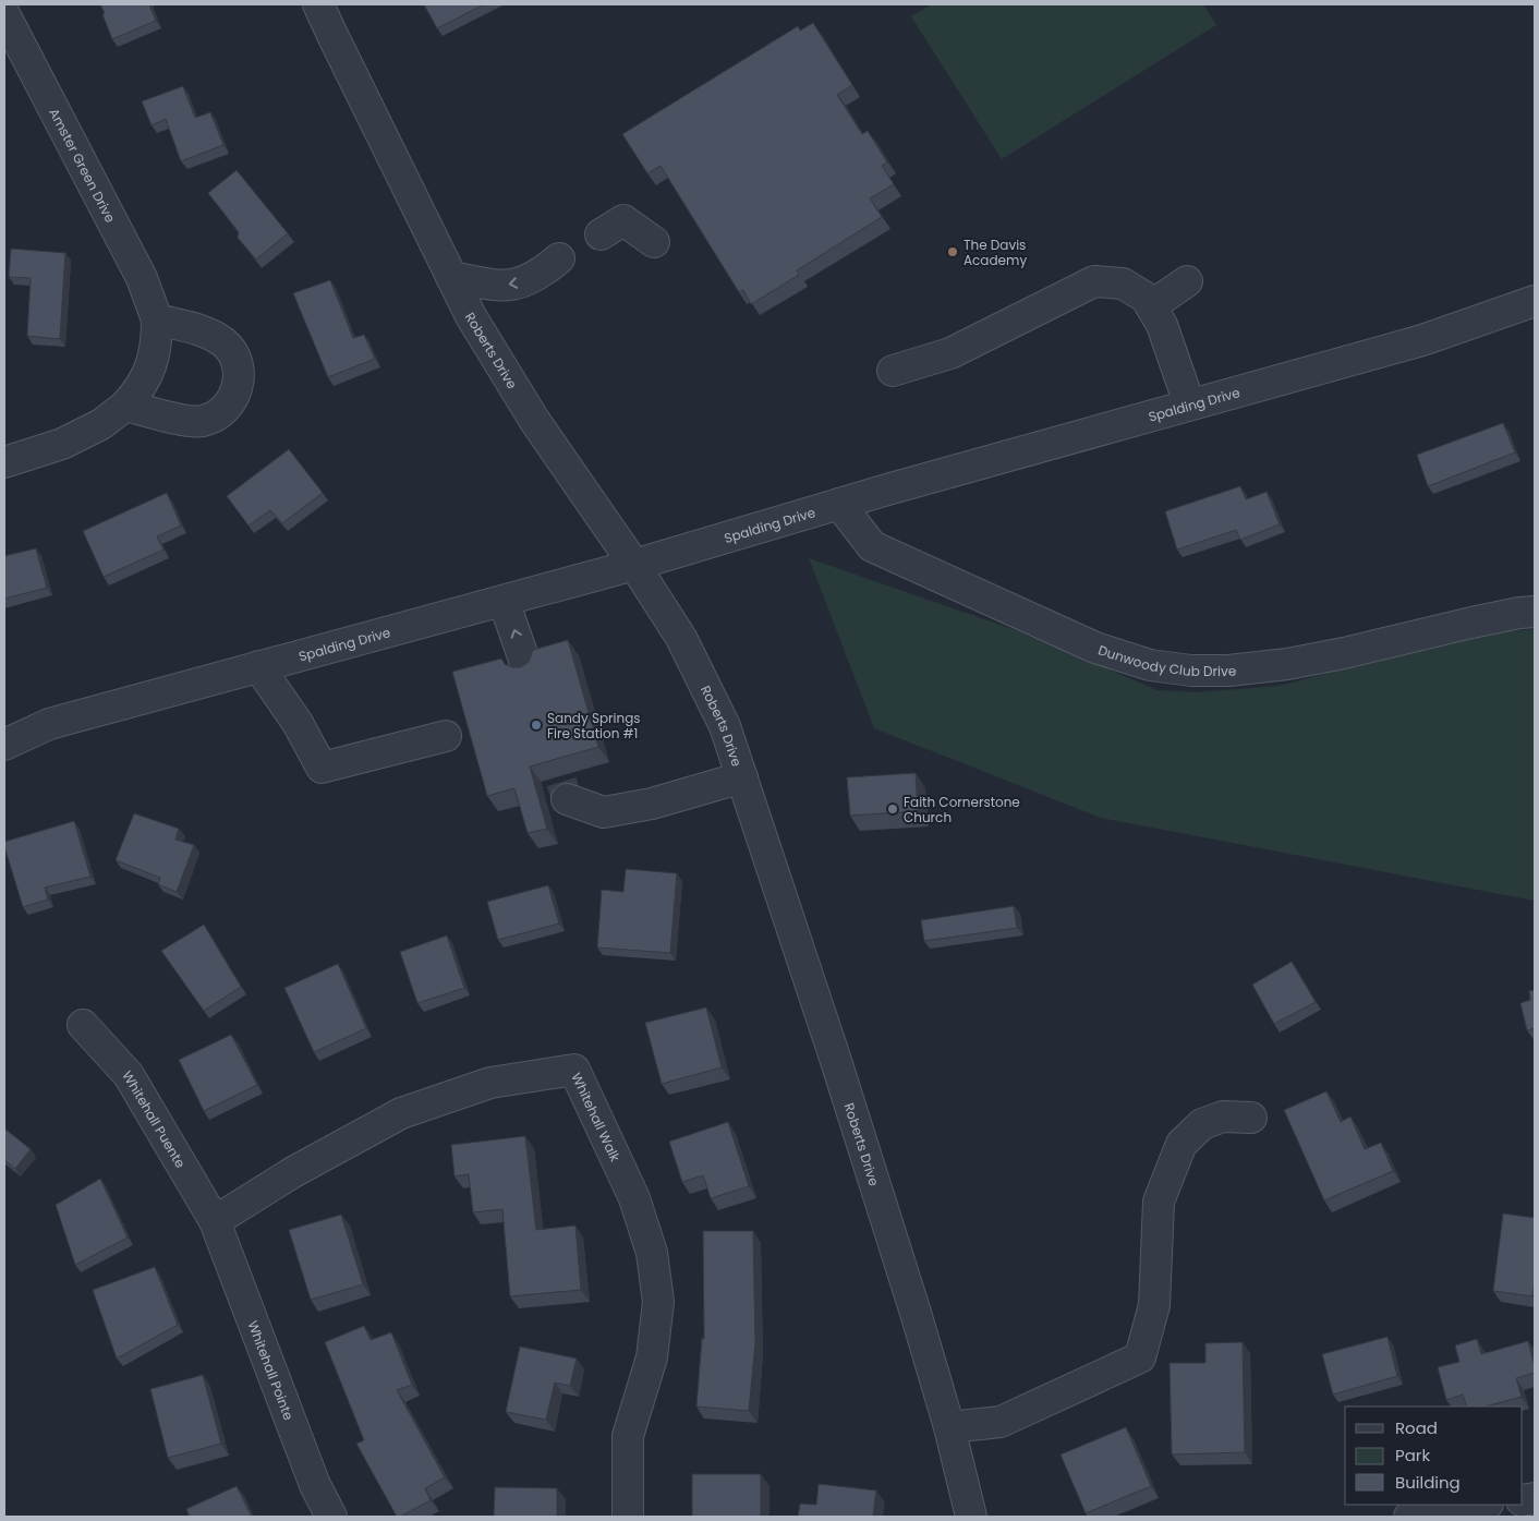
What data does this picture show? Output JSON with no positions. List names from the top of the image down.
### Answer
{
  "streets": {
    "street": [
      "Amster Green Drive",
      "Roberts Drive",
      "Spalding Drive",
      "Dunwoody Club Drive",
      "Whitehall Walk",
      "Whitehall Puente",
      "Whitehall Pointe"
    ]
  },
  "crossings": [
    ["Roberts Drive", "Spalding Drive"],
    ["Spalding Drive", "Dunwoody Club Drive"],
    ["Whitehall Walk", "Whitehall Puente"],
    ["Whitehall Walk", "Whitehall Pointe"],
    ["Whitehall Puente", "Whitehall Pointe"]
  ],
  "places": ["The Davis Academy", "Sandy Springs Fire Station #1", "Faith Cornerstone Church"],
  "legend": ["Road", "Park", "Building"]
}
